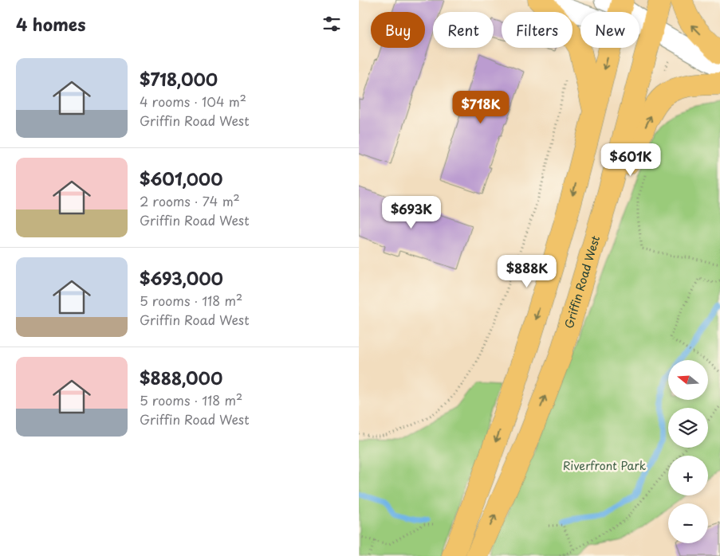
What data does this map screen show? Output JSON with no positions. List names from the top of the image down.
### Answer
{
  "streets": {
    "main road": ["Griffin Road West"]
  },
  "parks": ["Riverfront Park"],
  "north": "left",
  "page": {
    "heading": "4 homes",
    "chip": [
      "Buy",
      "Rent",
      "Filters",
      "New"
    ],
    "list": [
      {
        "name": "$718,000",
        "note": "4 rooms · 104 m² · Griffin Road West"
      },
      {
        "name": "$601,000",
        "note": "2 rooms · 74 m² · Griffin Road West"
      },
      {
        "name": "$693,000",
        "note": "5 rooms · 118 m² · Griffin Road West"
      },
      {
        "name": "$888,000",
        "note": "5 rooms · 118 m² · Griffin Road West"
      }
    ],
    "price": [
      "$718K",
      "$601K",
      "$693K",
      "$888K"
    ],
    "map_buttons": ["+", "−"]
  }
}
